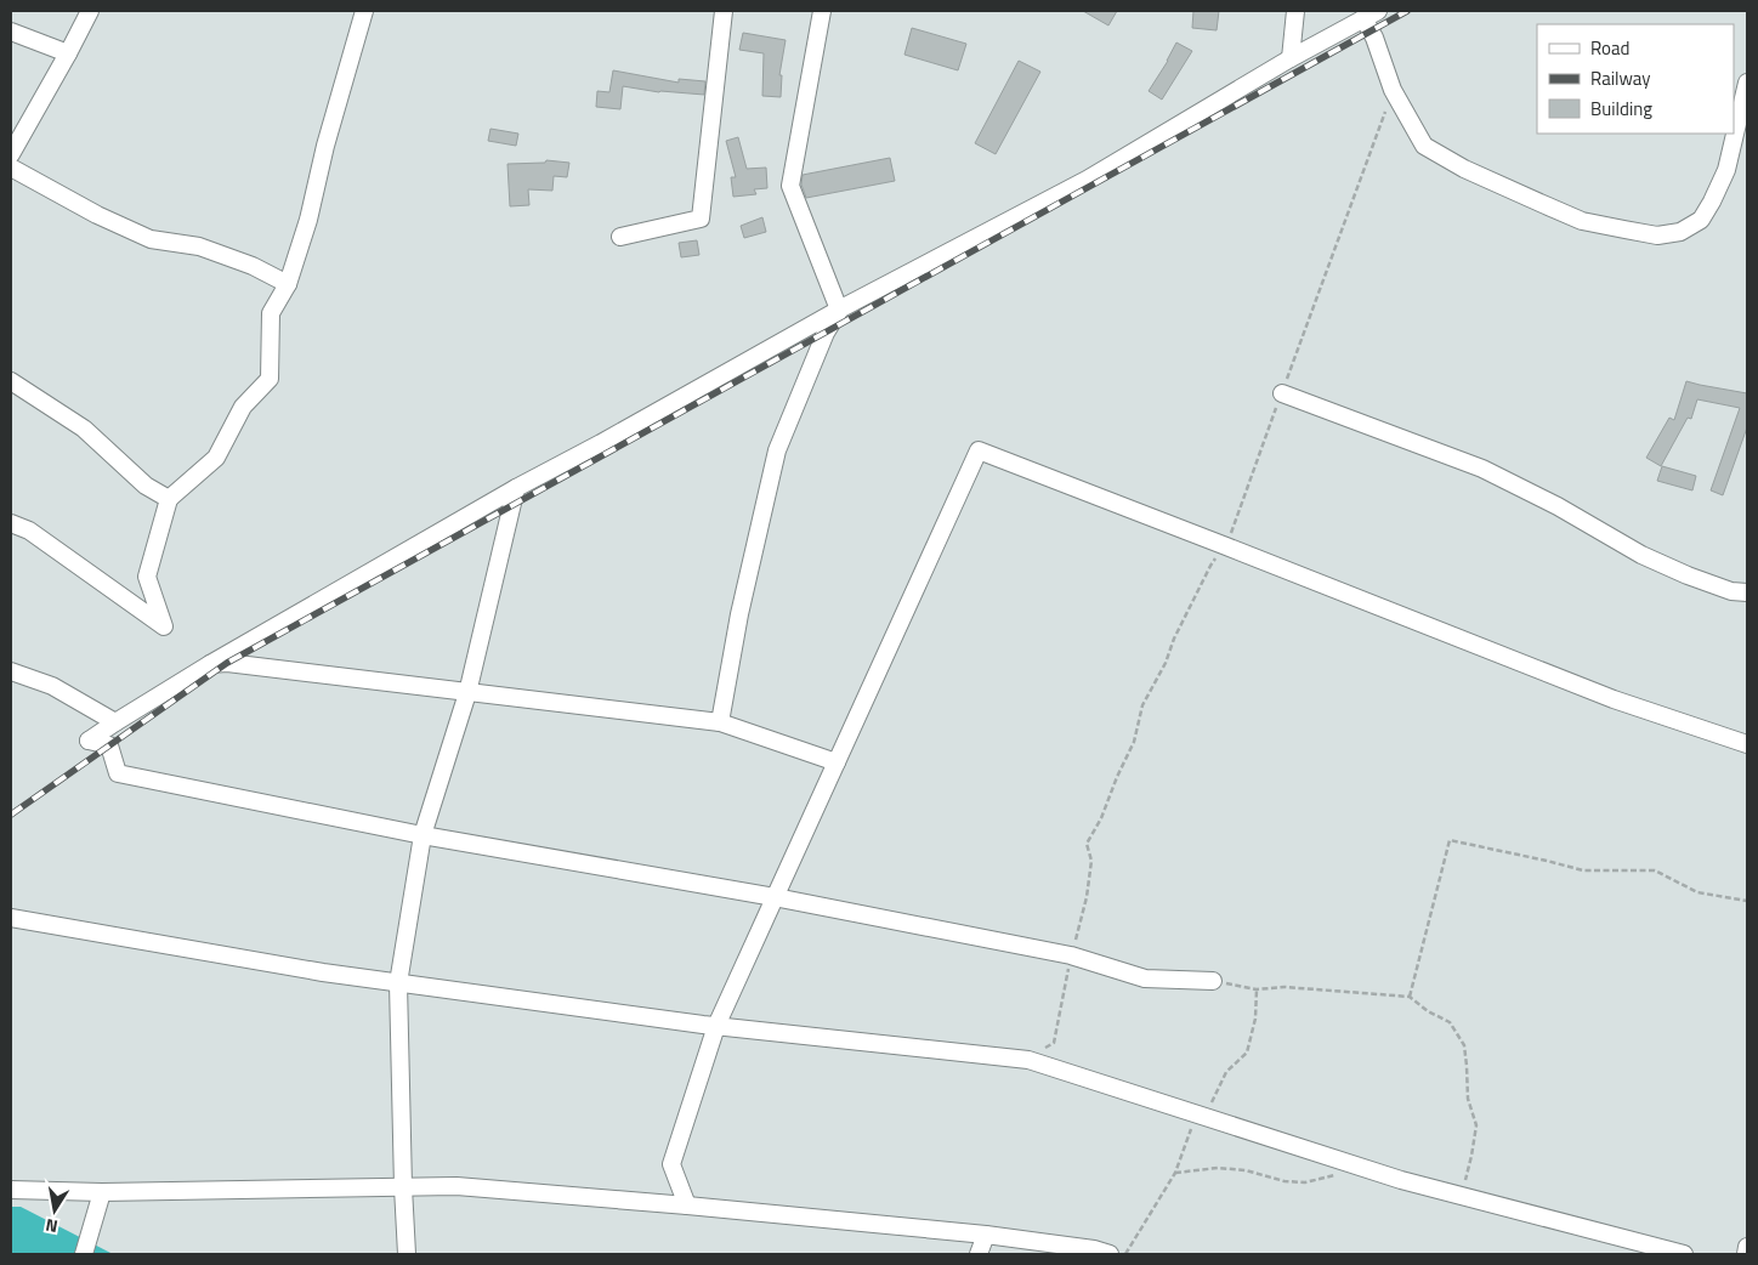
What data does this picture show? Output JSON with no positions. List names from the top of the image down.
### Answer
{
  "legend": ["Road", "Railway", "Building"],
  "north": "bottom"
}
